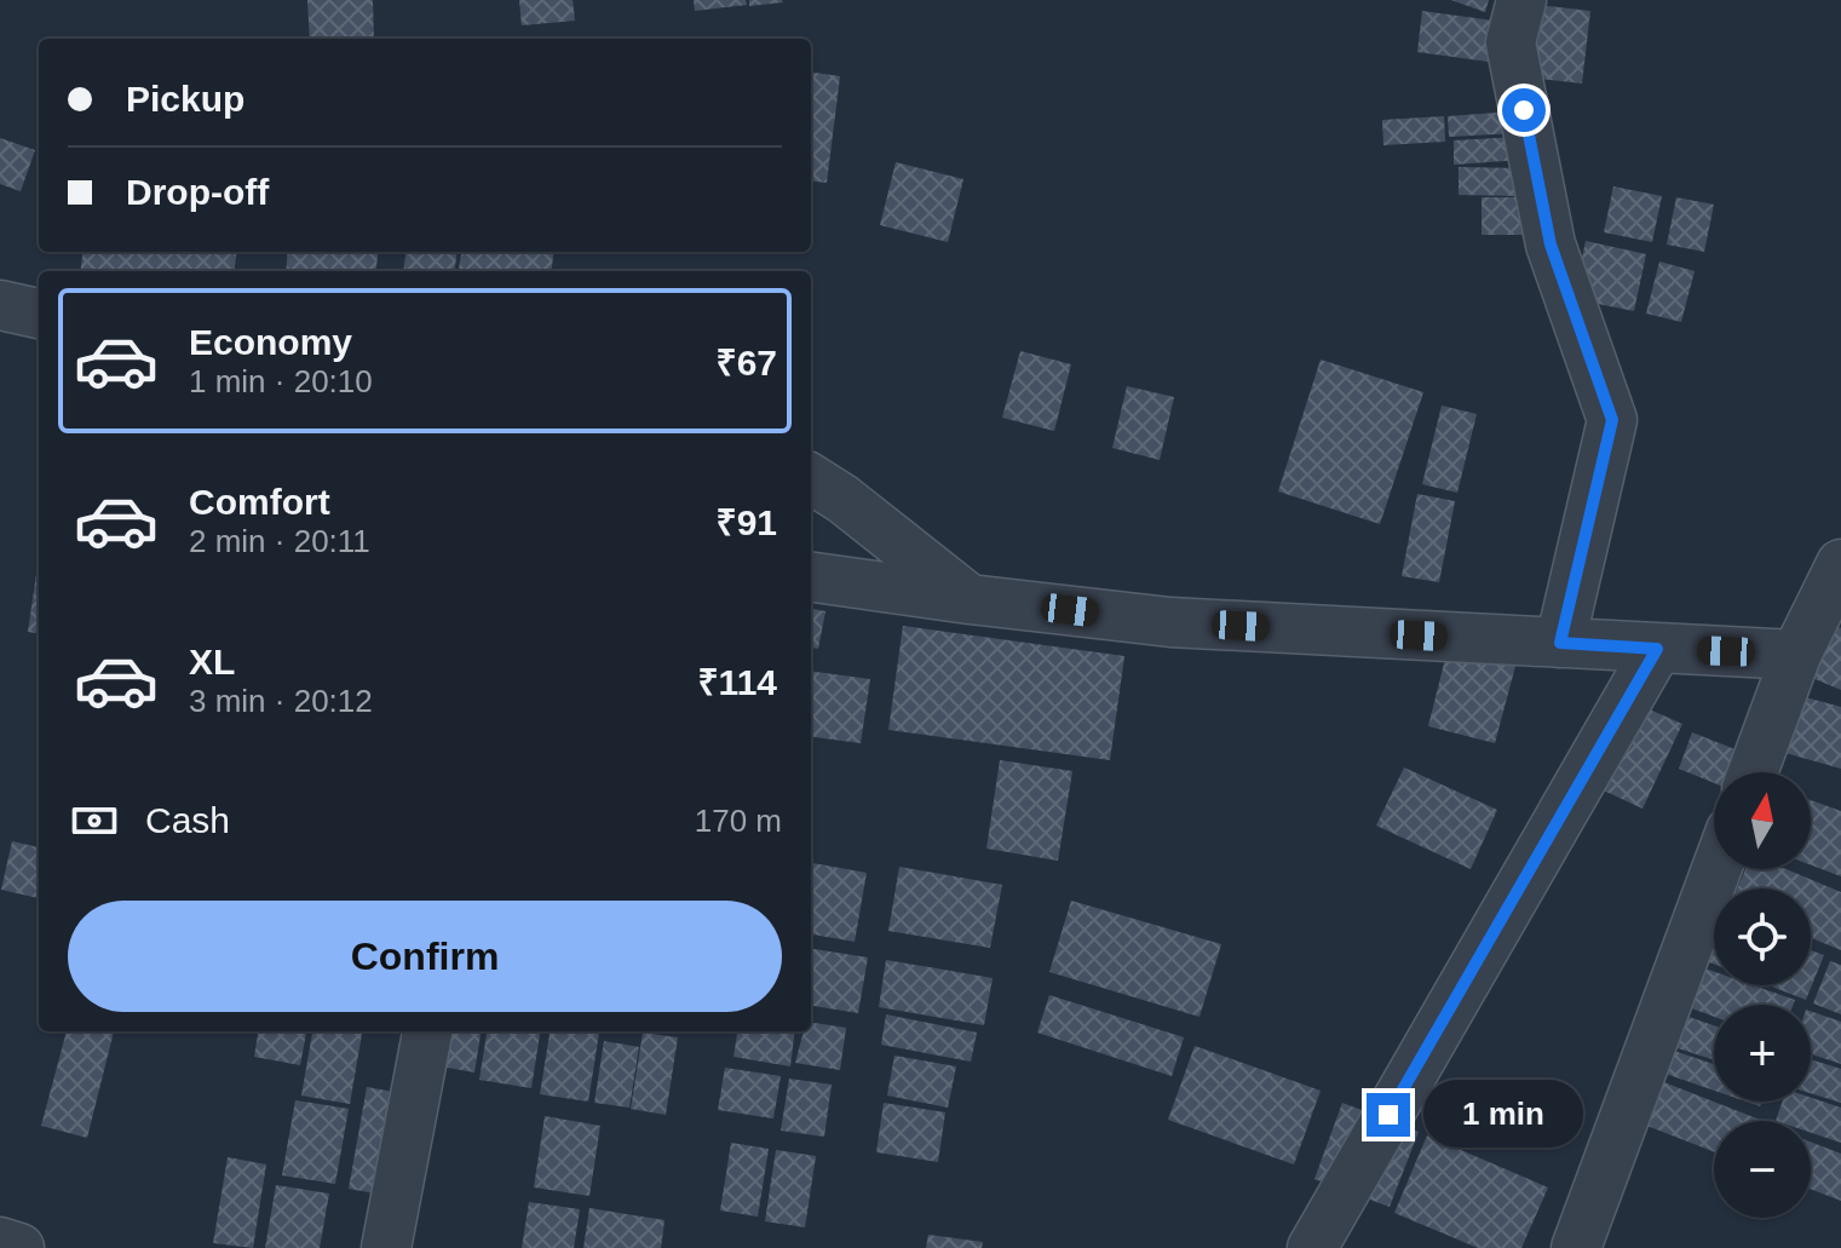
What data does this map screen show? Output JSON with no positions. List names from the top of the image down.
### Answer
{
  "north": "top",
  "page": {
    "banner": ["Pickup", "Drop-off"],
    "list": [
      {
        "name": "Economy",
        "note": "1 min · 20:10",
        "value": "₹67"
      },
      {
        "name": "Comfort",
        "note": "2 min · 20:11",
        "value": "₹91"
      },
      {
        "name": "XL",
        "note": "3 min · 20:12",
        "value": "₹114"
      }
    ],
    "pay": ["Cash", "170 m"],
    "map_buttons": ["+", "−"],
    "buttons": "Confirm",
    "bubble": "1 min"
  }
}
